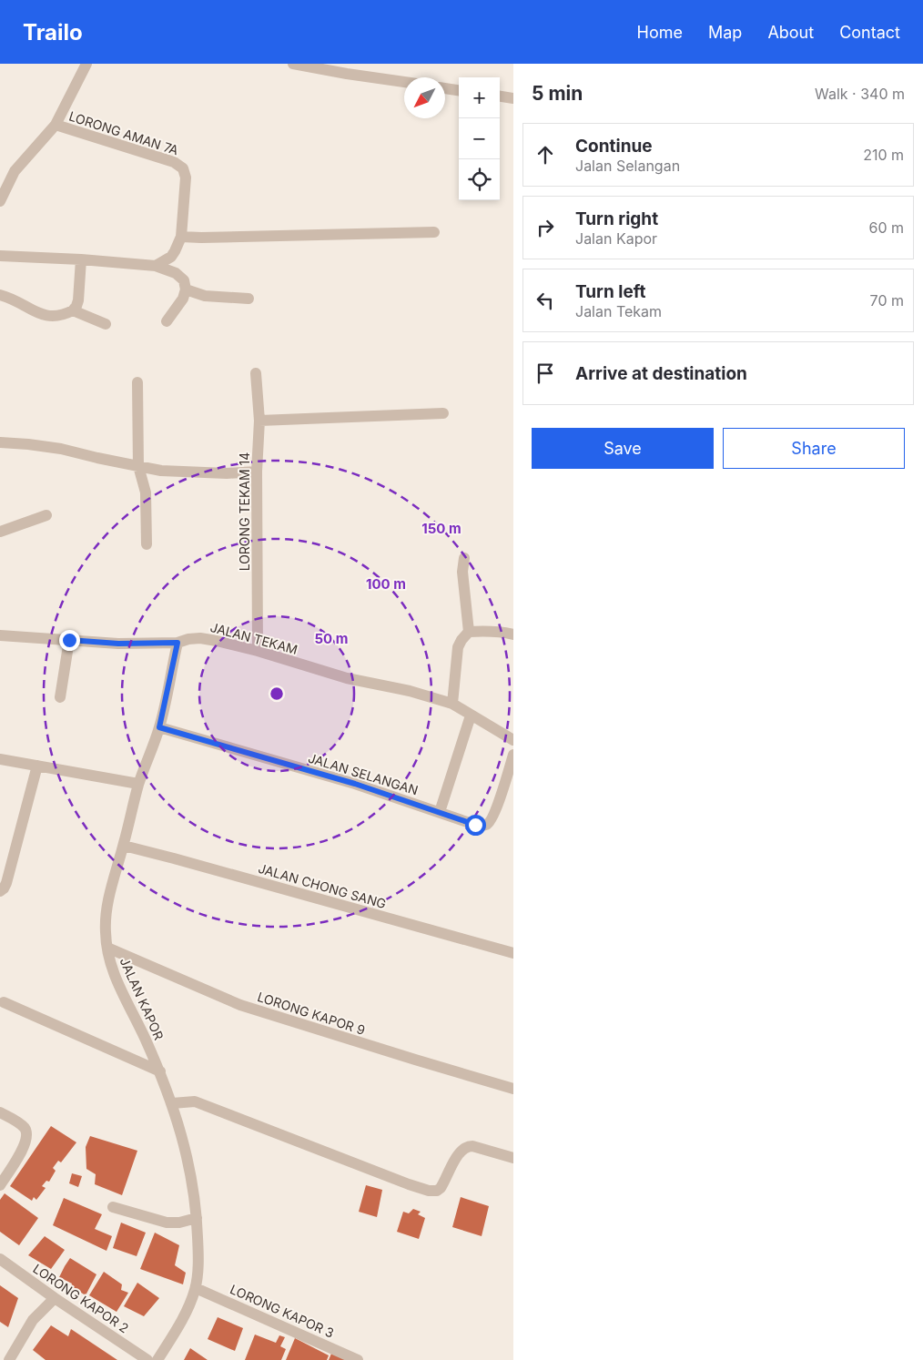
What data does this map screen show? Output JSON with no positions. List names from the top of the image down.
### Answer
{
  "streets": {
    "street": [
      "LORONG AMAN 7A",
      "LORONG TEKAM 14",
      "JALAN TEKAM",
      "JALAN SELANGAN",
      "JALAN CHONG SANG",
      "JALAN KAPOR",
      "LORONG KAPOR 9",
      "LORONG KAPOR 2",
      "LORONG KAPOR 3"
    ]
  },
  "crossings": [
    ["LORONG TEKAM 14", "JALAN TEKAM"],
    ["JALAN TEKAM", "JALAN KAPOR"],
    ["JALAN SELANGAN", "JALAN KAPOR"],
    ["JALAN CHONG SANG", "JALAN KAPOR"],
    ["JALAN KAPOR", "LORONG KAPOR 9"],
    ["JALAN KAPOR", "LORONG KAPOR 3"]
  ],
  "north": "bottom left",
  "page": {
    "header": "Trailo",
    "nav": [
      "Home",
      "Map",
      "About",
      "Contact"
    ],
    "heading": ["5 min", "Walk · 340 m"],
    "map_buttons": ["+", "−"],
    "list": [
      ["Continue", "Jalan Selangan", "210 m"],
      ["Turn right", "Jalan Kapor", "60 m"],
      ["Turn left", "Jalan Tekam", "70 m"],
      "Arrive at destination"
    ],
    "buttons": ["Save", "Share"]
  },
  "rings": ["150 m", "100 m", "50 m"]
}
